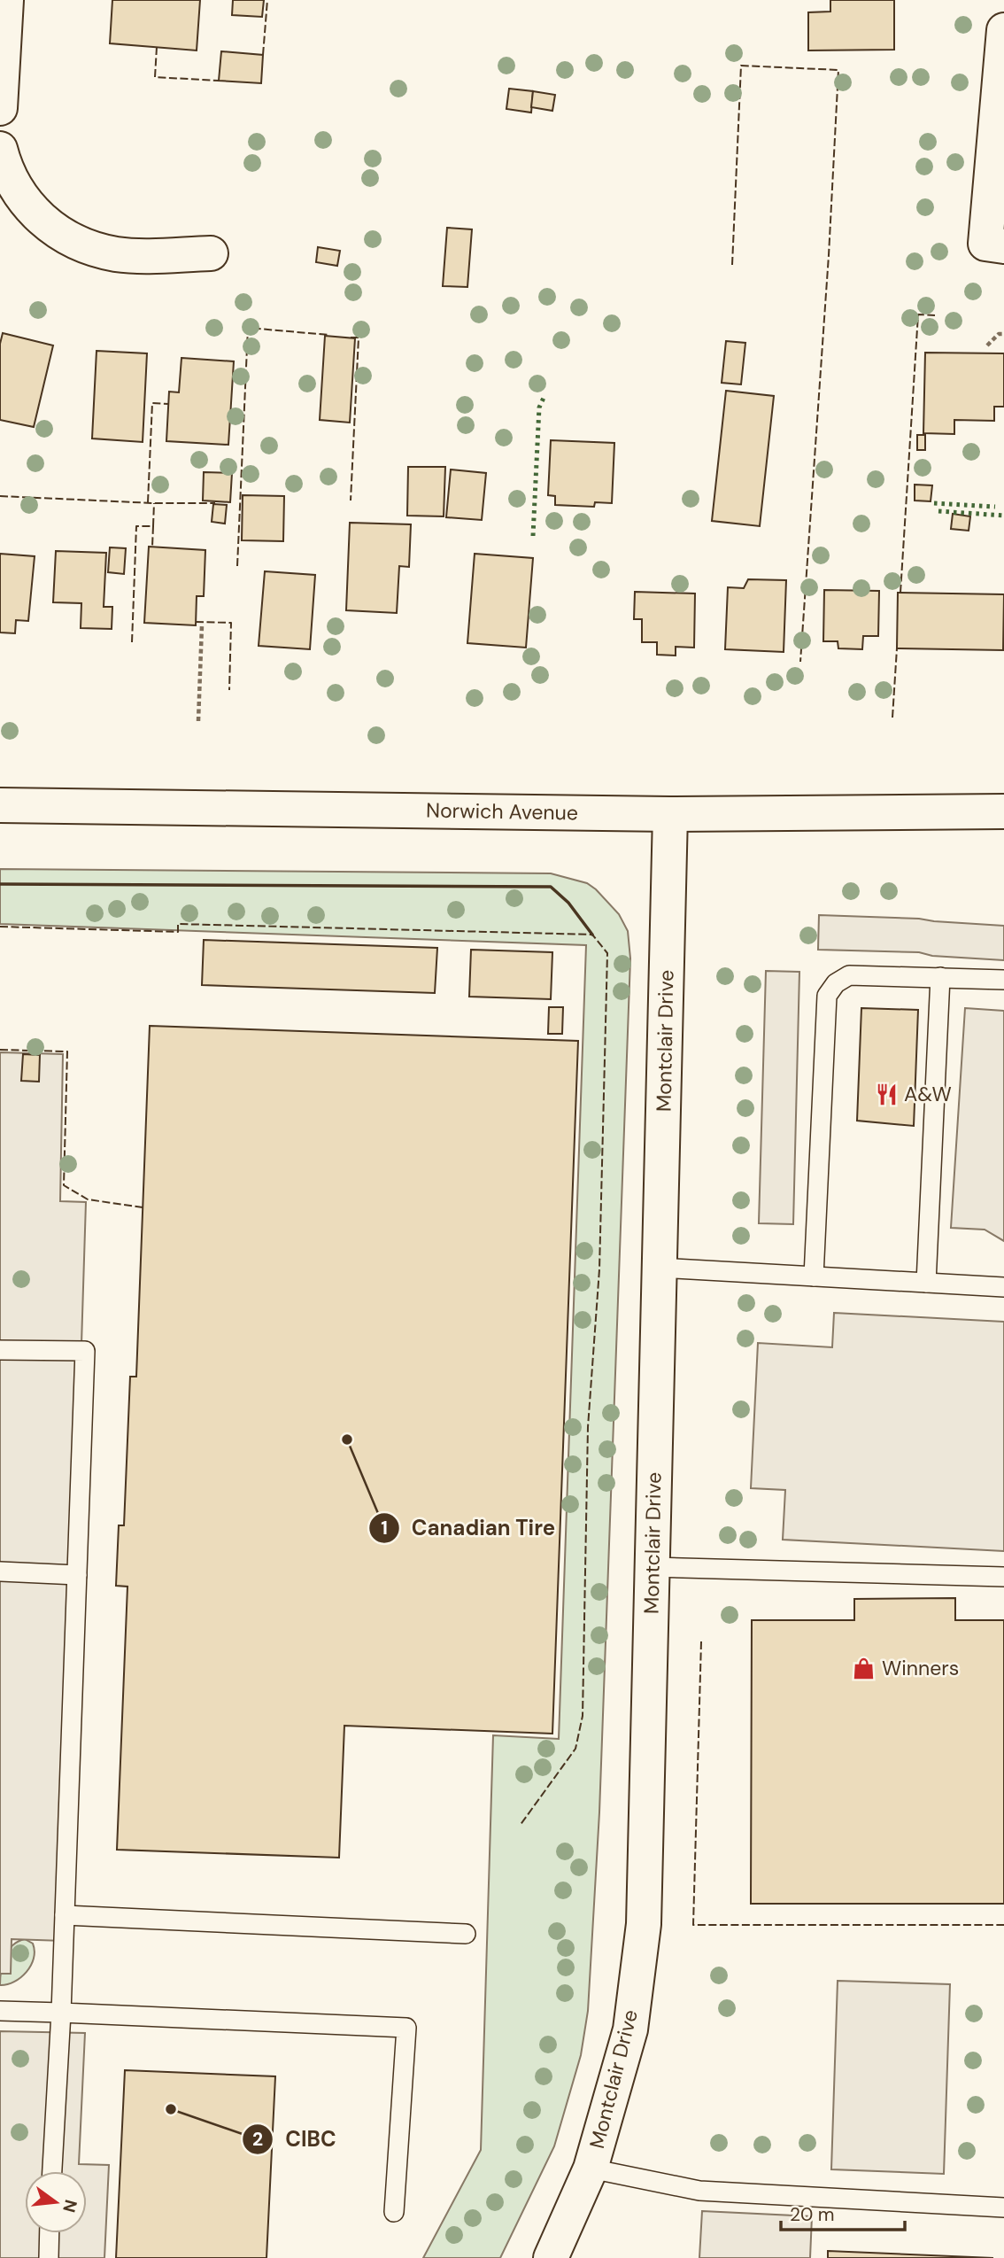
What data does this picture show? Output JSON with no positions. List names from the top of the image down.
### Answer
{
  "streets": {
    "street": ["Norwich Avenue", "Montclair Drive"]
  },
  "crossings": [
    ["Norwich Avenue", "Montclair Drive"]
  ],
  "places": {
    "restaurant": ["A&W"],
    "other": ["Canadian Tire", "CIBC"],
    "shop": ["Winners"]
  },
  "scale_bar": "20 m",
  "north": "right"
}
